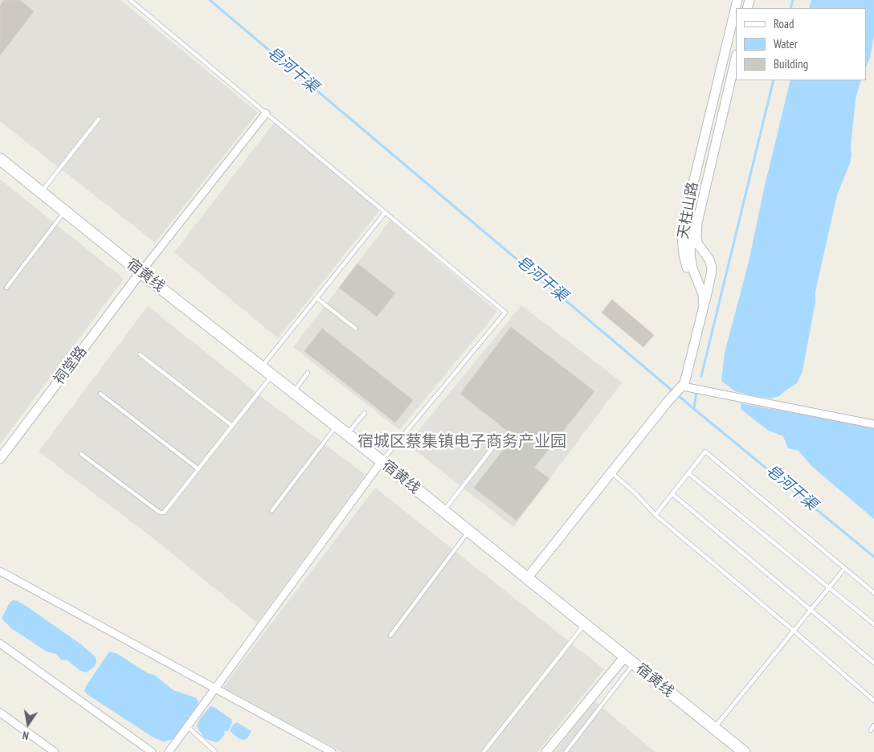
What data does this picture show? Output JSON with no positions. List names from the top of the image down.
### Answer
{
  "streets": {
    "main road": ["宿黄线"],
    "street": ["天柱山路", "祠堂路"]
  },
  "crossings": [
    ["宿黄线", "祠堂路"]
  ],
  "districts": ["宿城区蔡集镇电子商务产业园"],
  "water": ["皂河干渠"],
  "legend": ["Road", "Water", "Building"],
  "north": "bottom"
}
